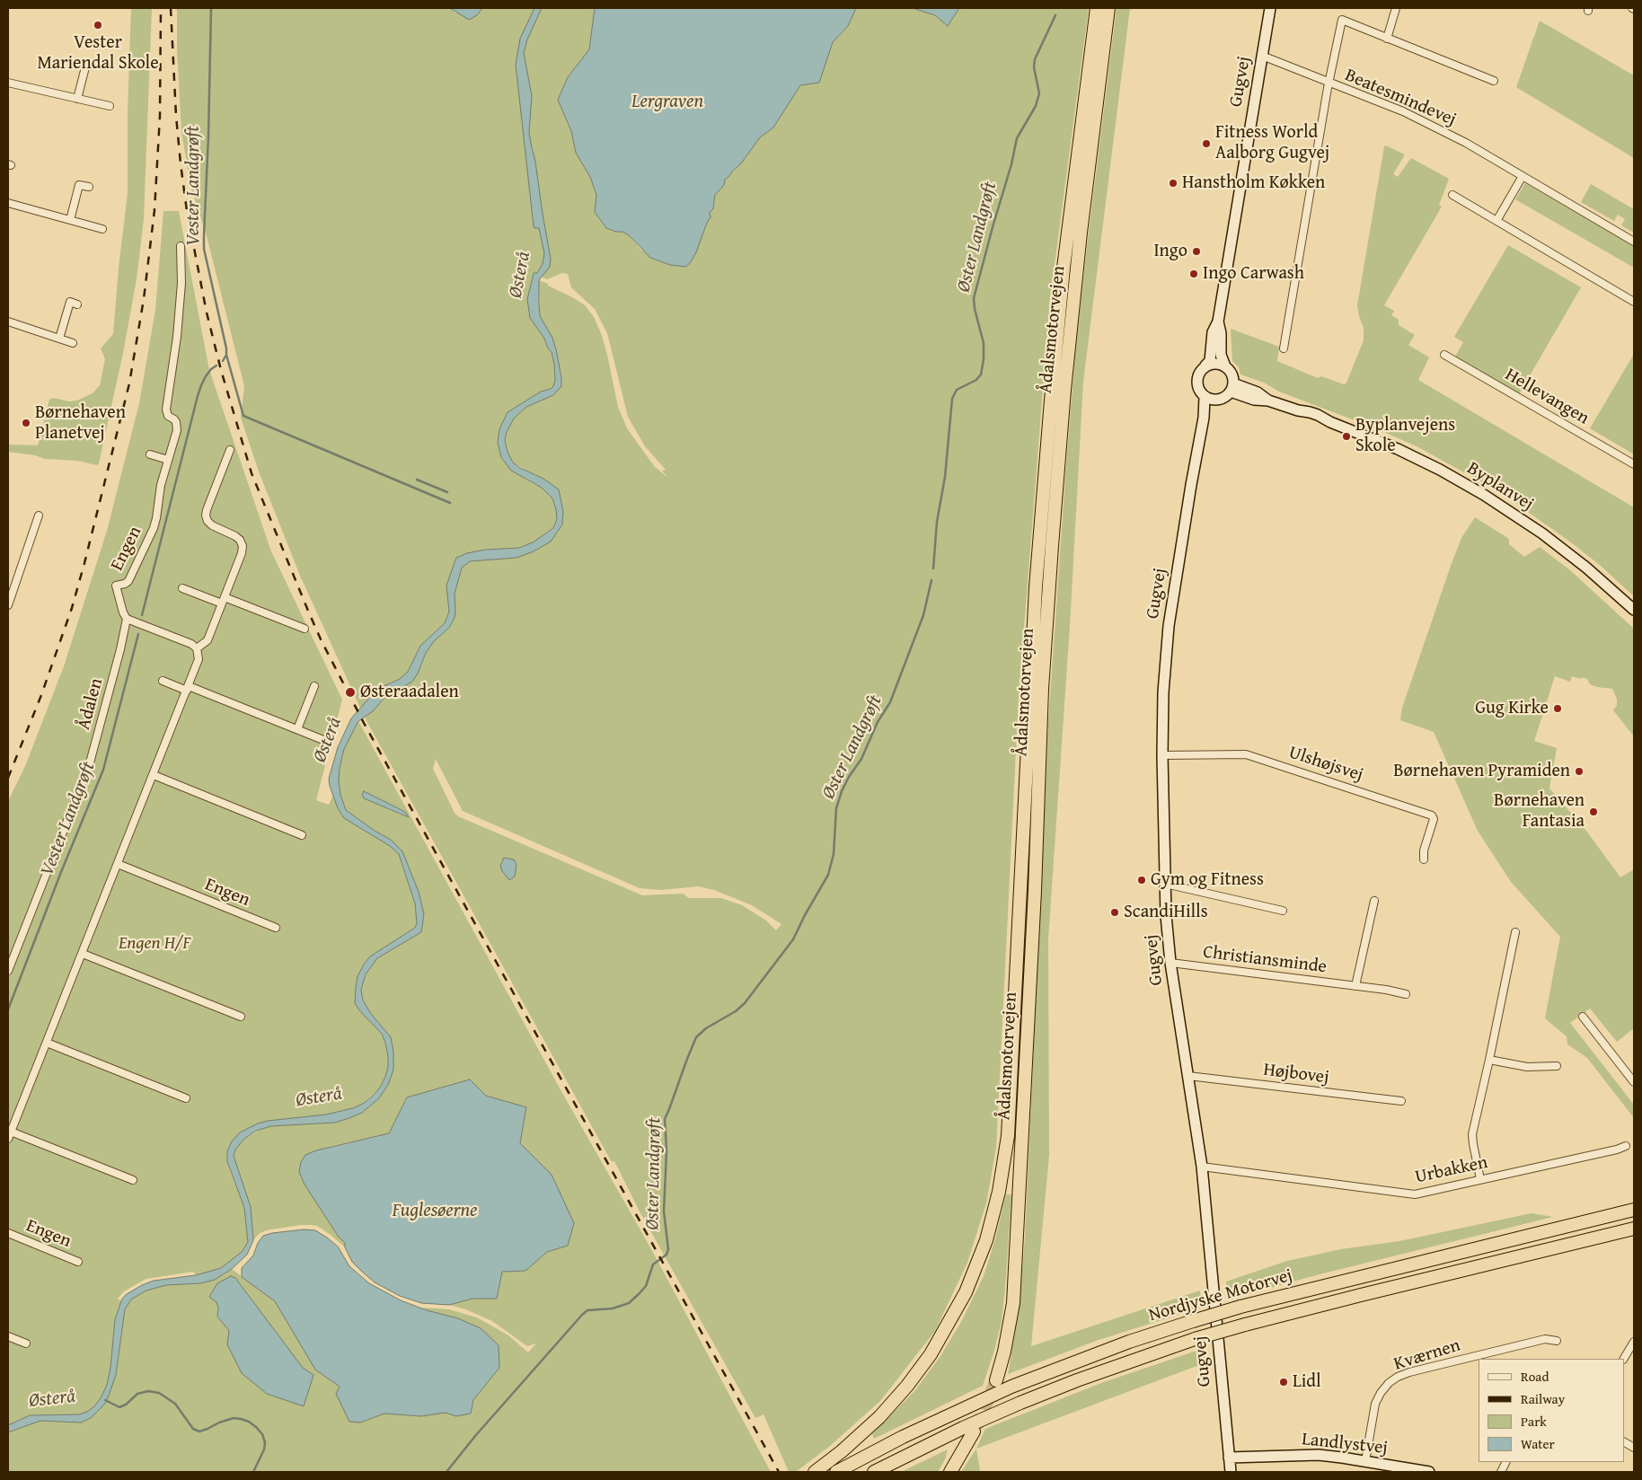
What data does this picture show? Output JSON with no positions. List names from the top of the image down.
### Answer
{
  "streets": {
    "highway": ["Ådalsmotorvejen", "Nordjyske Motorvej"],
    "street": [
      "Gugvej",
      "Beatesmindevej",
      "Hellevangen",
      "Byplanvej",
      "Engen",
      "Ådalen",
      "Ulshøjsvej",
      "Christiansminde",
      "Højbovej",
      "Urbakken",
      "Kværnen",
      "Landlystvej"
    ]
  },
  "crossings": [
    ["Gugvej", "Beatesmindevej"],
    ["Gugvej", "Byplanvej"],
    ["Gugvej", "Ulshøjsvej"],
    ["Gugvej", "Christiansminde"],
    ["Gugvej", "Højbovej"],
    ["Gugvej", "Urbakken"],
    ["Gugvej", "Landlystvej"],
    ["Engen", "Ådalen"],
    ["Kværnen", "Landlystvej"]
  ],
  "water": [
    "Lergraven",
    "Vester Landgrøft",
    "Øster Landgrøft",
    "Østerå",
    "Fuglesøerne"
  ],
  "parks": ["Engen H/F"],
  "places": [
    "Vester Mariendal Skole",
    "Fitness World Aalborg Gugvej",
    "Hanstholm Køkken",
    "Ingo",
    "Ingo Carwash",
    "Børnehaven Planetvej",
    "Byplanvejens Skole",
    "Østeraadalen",
    "Gug Kirke",
    "Børnehaven Pyramiden",
    "Børnehaven Fantasia",
    "Gym og Fitness",
    "ScandiHills",
    "Lidl"
  ],
  "legend": [
    "Road",
    "Railway",
    "Park",
    "Water"
  ]
}
